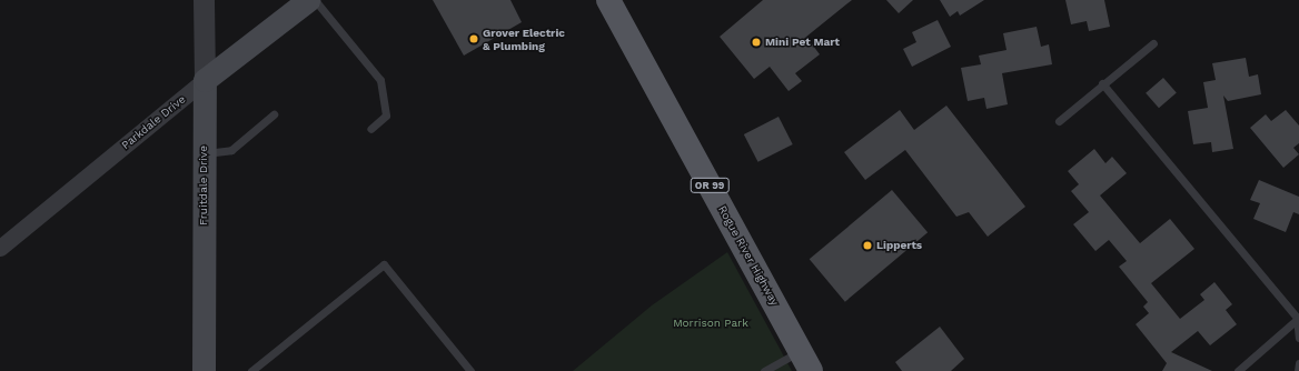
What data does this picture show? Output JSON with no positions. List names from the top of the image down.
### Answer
{
  "streets": {
    "main road": [
      "Parkdale Drive",
      "Fruitdale Drive",
      "OR 99",
      "Rogue River Highway"
    ]
  },
  "crossings": [
    ["Parkdale Drive", "Fruitdale Drive"]
  ],
  "parks": ["Morrison Park"],
  "places": ["Grover Electric & Plumbing", "Mini Pet Mart", "Lipperts"]
}
